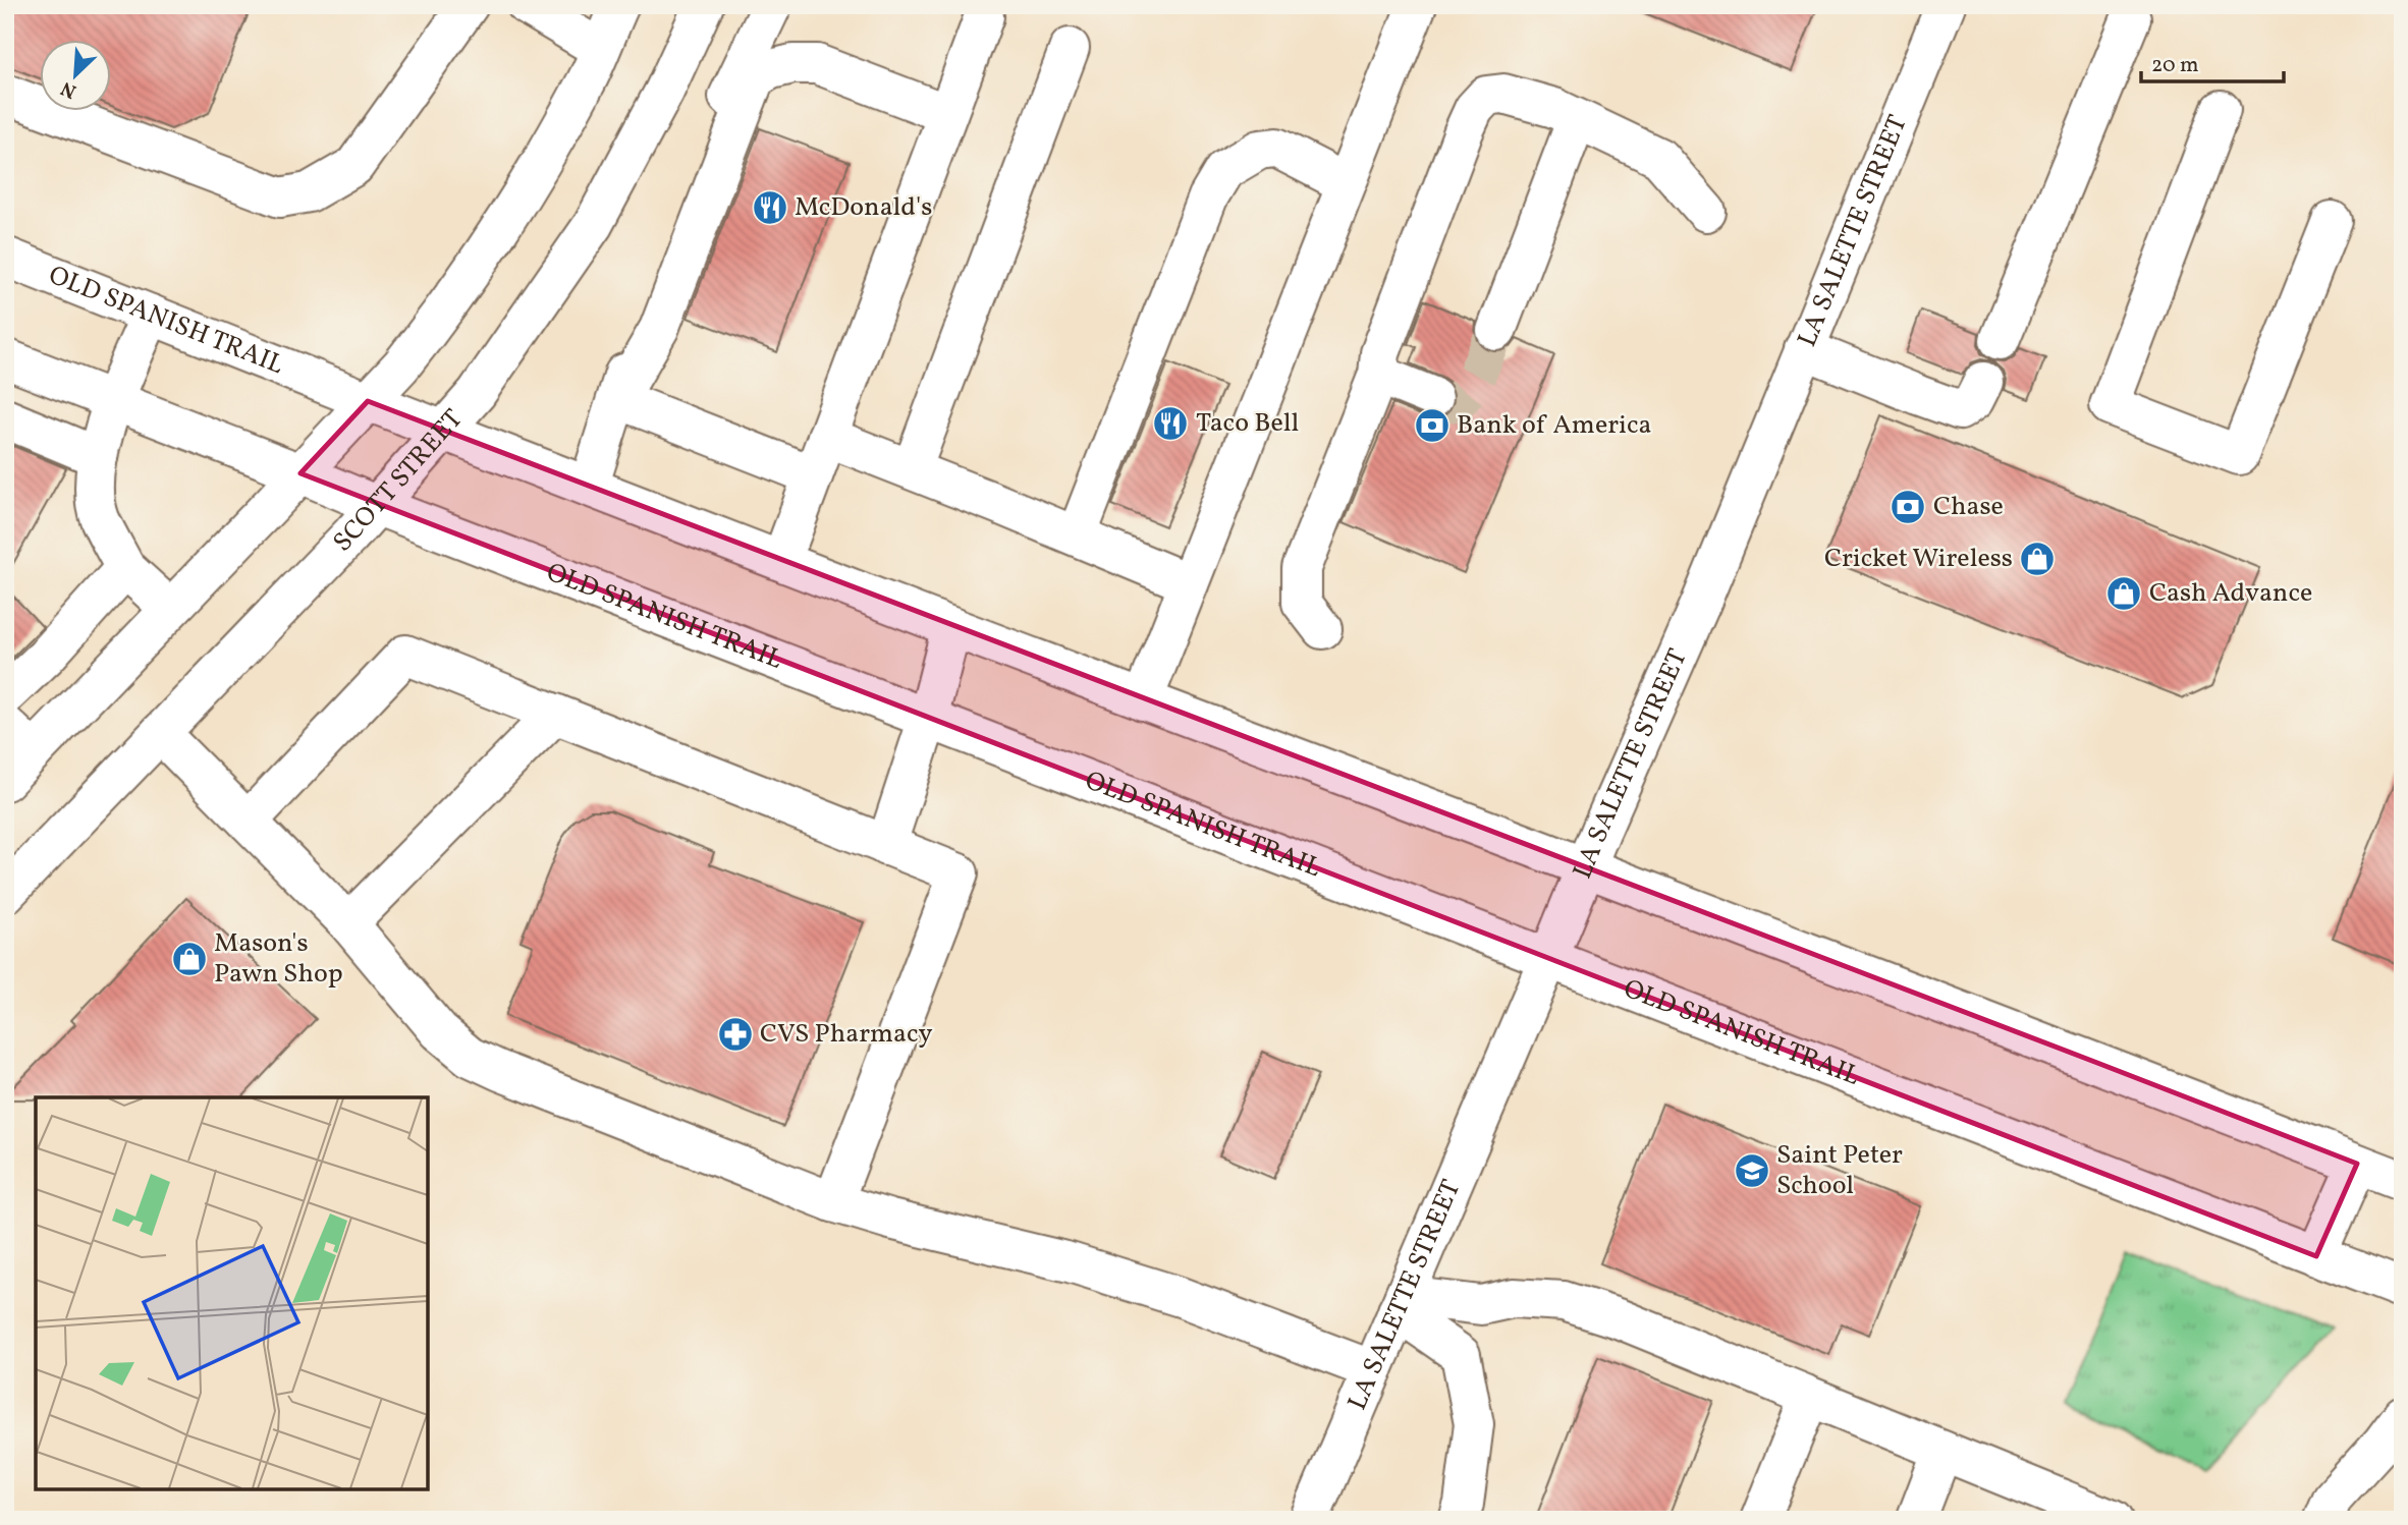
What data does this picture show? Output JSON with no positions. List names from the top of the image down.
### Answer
{
  "streets": {
    "main road": ["LA SALETTE STREET", "OLD SPANISH TRAIL", "SCOTT STREET"]
  },
  "crossings": [
    ["LA SALETTE STREET", "OLD SPANISH TRAIL"],
    ["OLD SPANISH TRAIL", "SCOTT STREET"]
  ],
  "places": {
    "restaurant": ["McDonald's", "Taco Bell"],
    "bank": ["Bank of America", "Chase"],
    "shop": ["Cricket Wireless", "Cash Advance", "Mason's Pawn Shop"],
    "pharmacy": ["CVS Pharmacy"],
    "school or university": ["Saint Peter School"]
  },
  "scale_bar": "20 m",
  "north": "bottom left"
}
